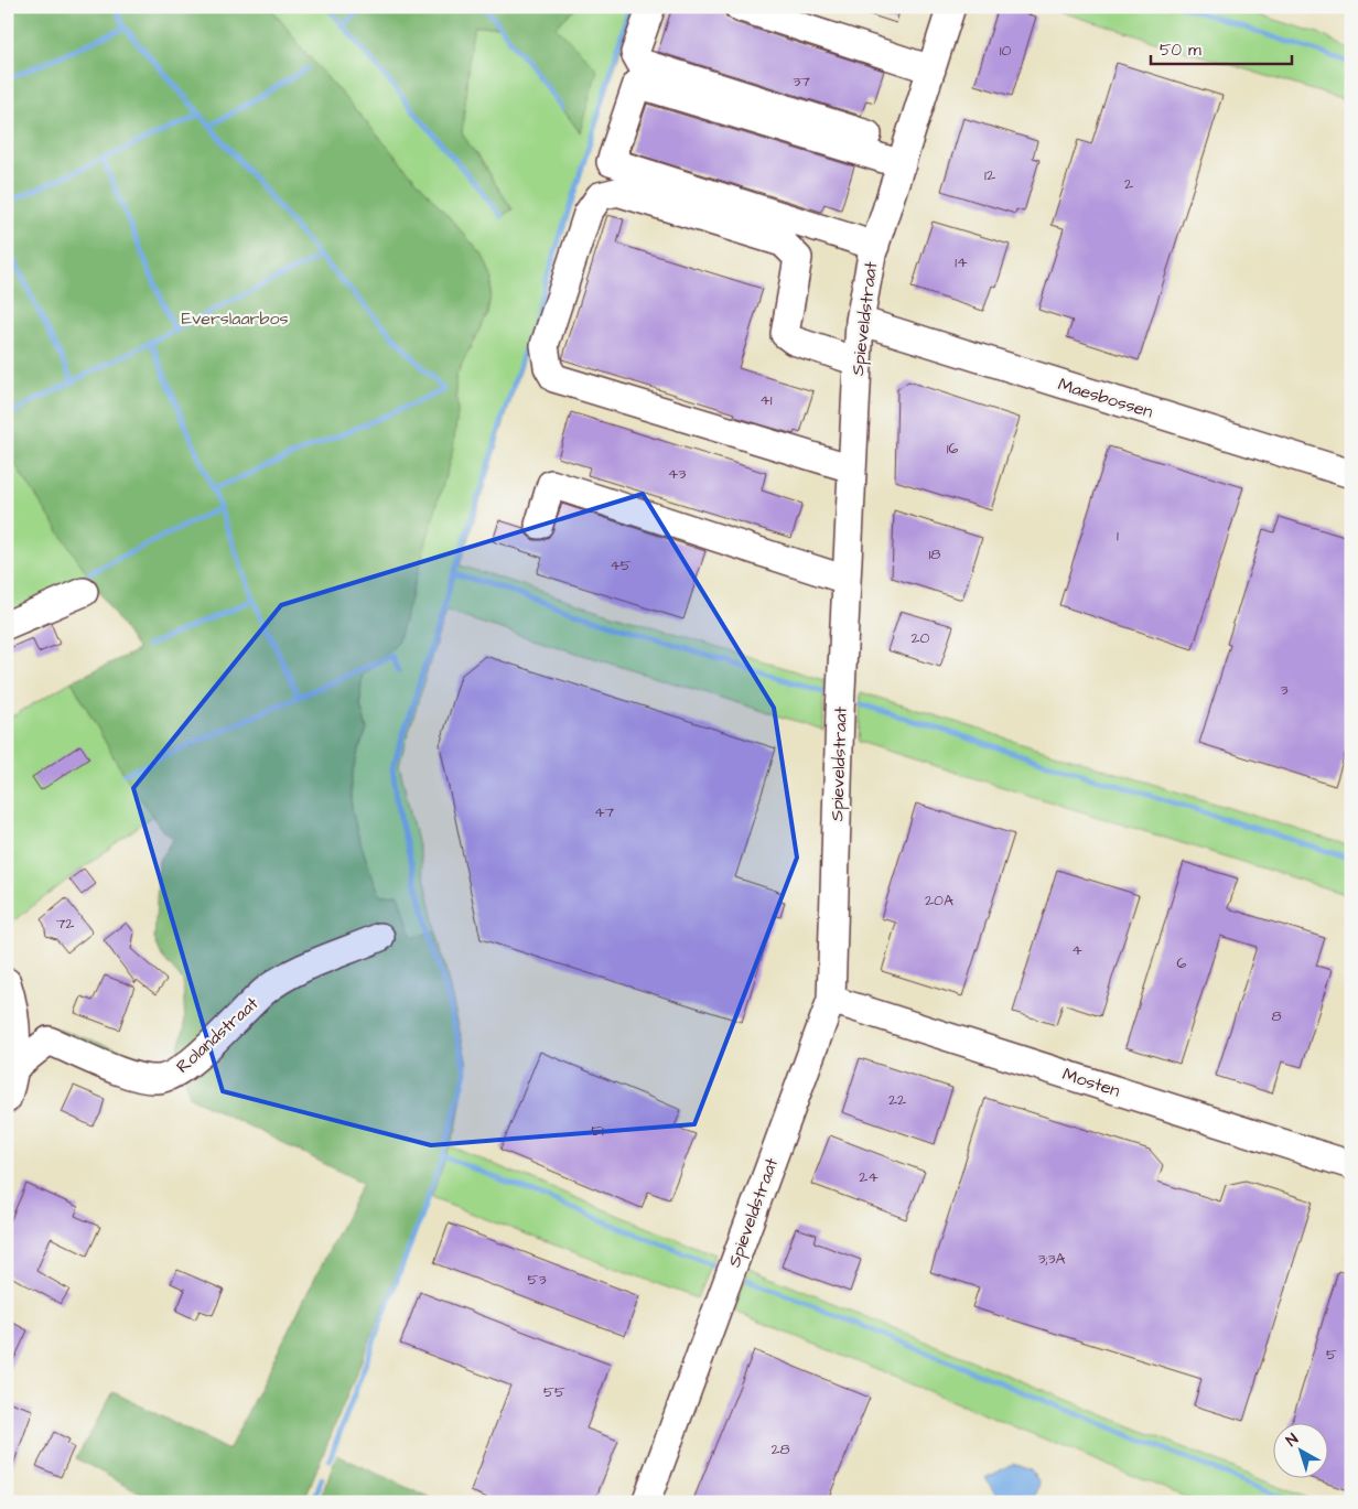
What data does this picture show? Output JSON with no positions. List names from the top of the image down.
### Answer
{
  "streets": {
    "street": [
      "Spieveldstraat",
      "Maesbossen",
      "Rolandstraat",
      "Mosten"
    ]
  },
  "crossings": [
    ["Spieveldstraat", "Maesbossen"],
    ["Spieveldstraat", "Mosten"]
  ],
  "parks": ["Everslaarbos"],
  "house_numbers": [
    "10",
    "37",
    "12",
    "2",
    "14",
    "41",
    "16",
    "43",
    "1",
    "18",
    "45",
    "20",
    "3",
    "47",
    "20A",
    "72",
    "4",
    "6",
    "8",
    "22",
    "51",
    "24",
    "3;3A",
    "53",
    "5",
    "55",
    "28"
  ],
  "scale_bar": "50 m",
  "north": "top left"
}
